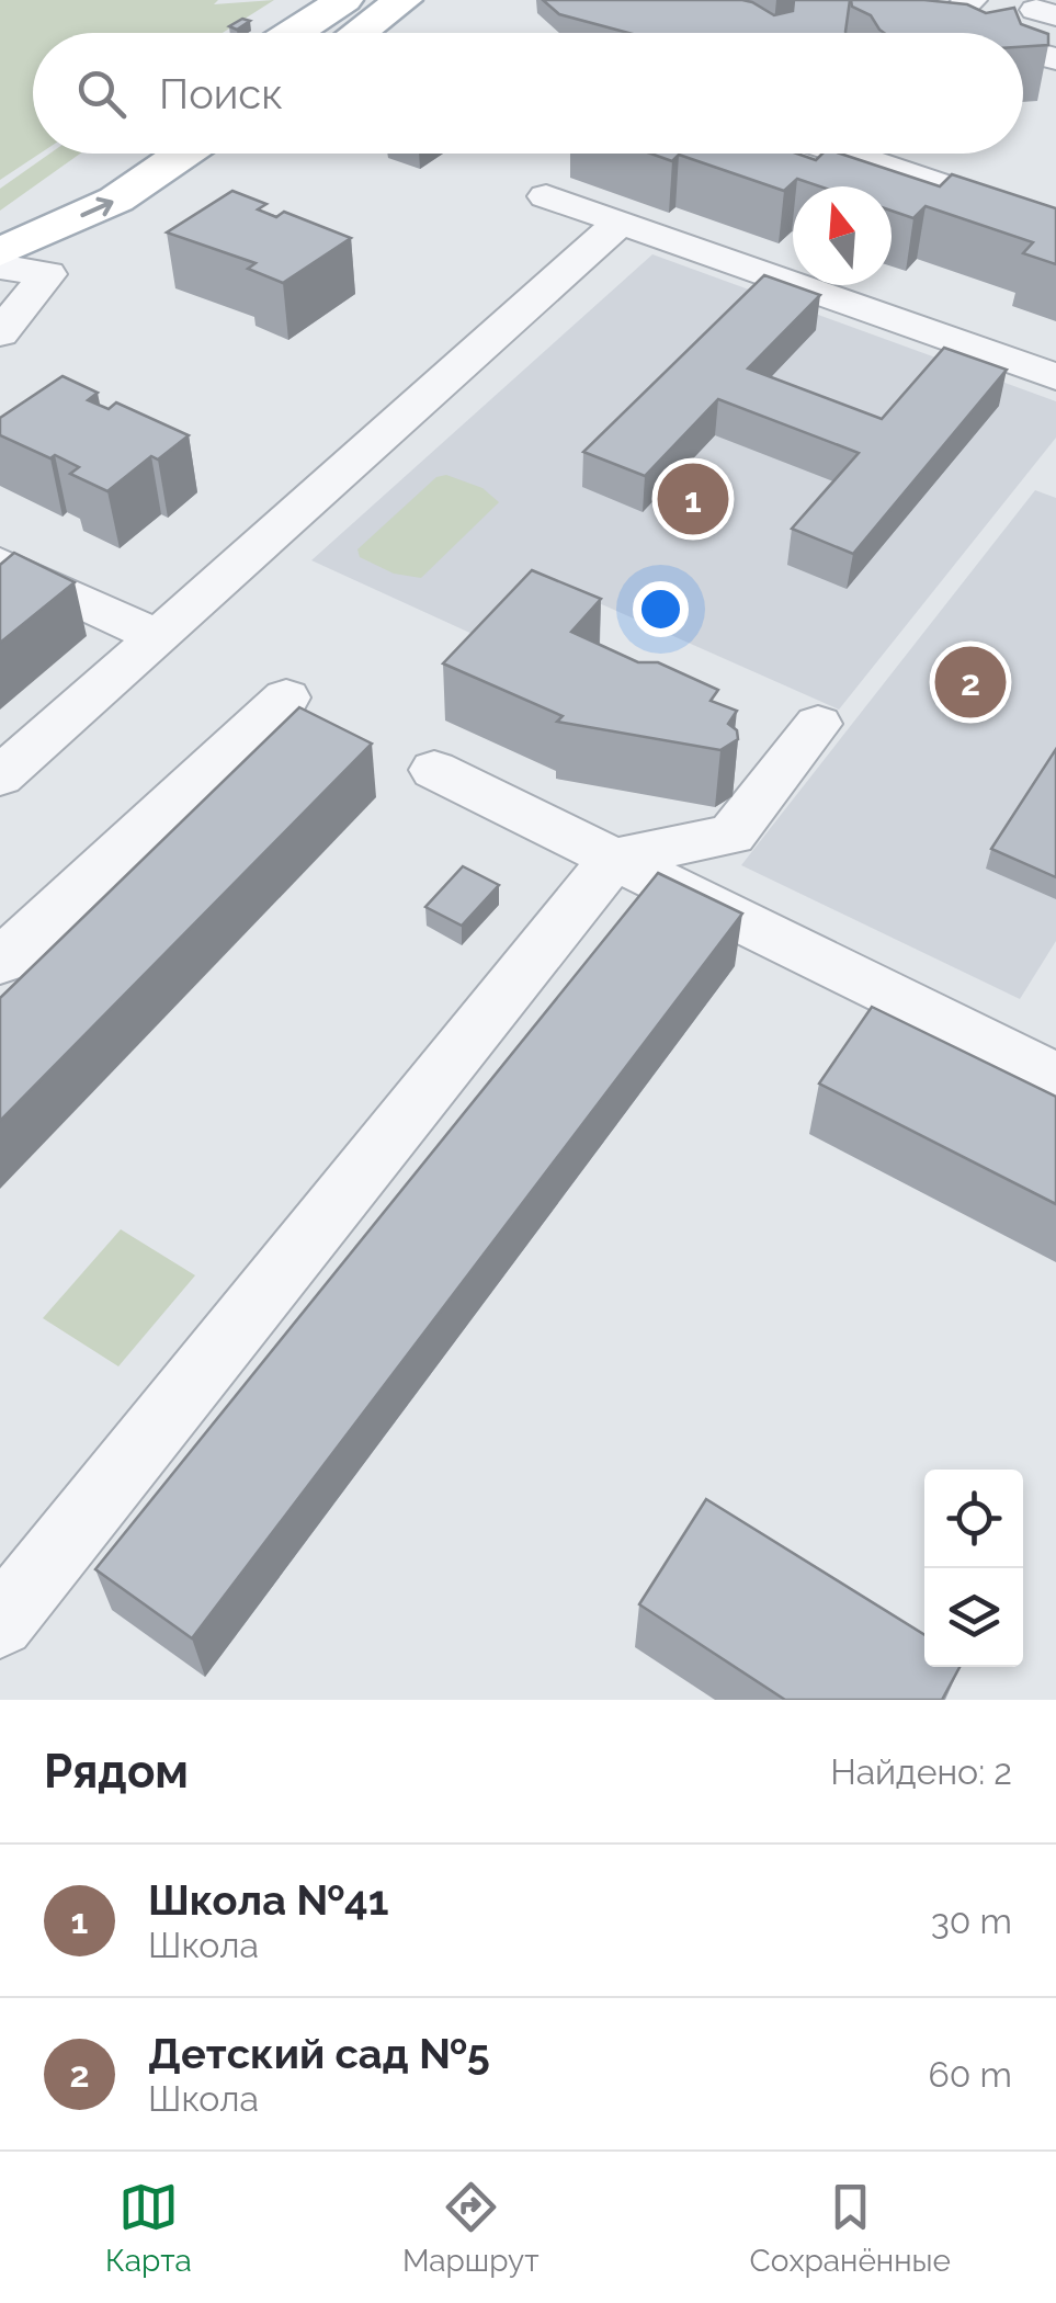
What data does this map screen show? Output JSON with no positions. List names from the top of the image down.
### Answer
{
  "north": "top",
  "page": {
    "search": "Поиск",
    "pins": ["1", "2"],
    "heading": ["Рядом", "Найдено: 2"],
    "list": [
      {
        "mark": "1",
        "name": "Школа №41",
        "note": "Школа",
        "value": "30 m"
      },
      {
        "mark": "2",
        "name": "Детский сад №5",
        "note": "Школа",
        "value": "60 m"
      }
    ],
    "nav": ["Карта", "Маршрут", "Сохранённые"]
  }
}
